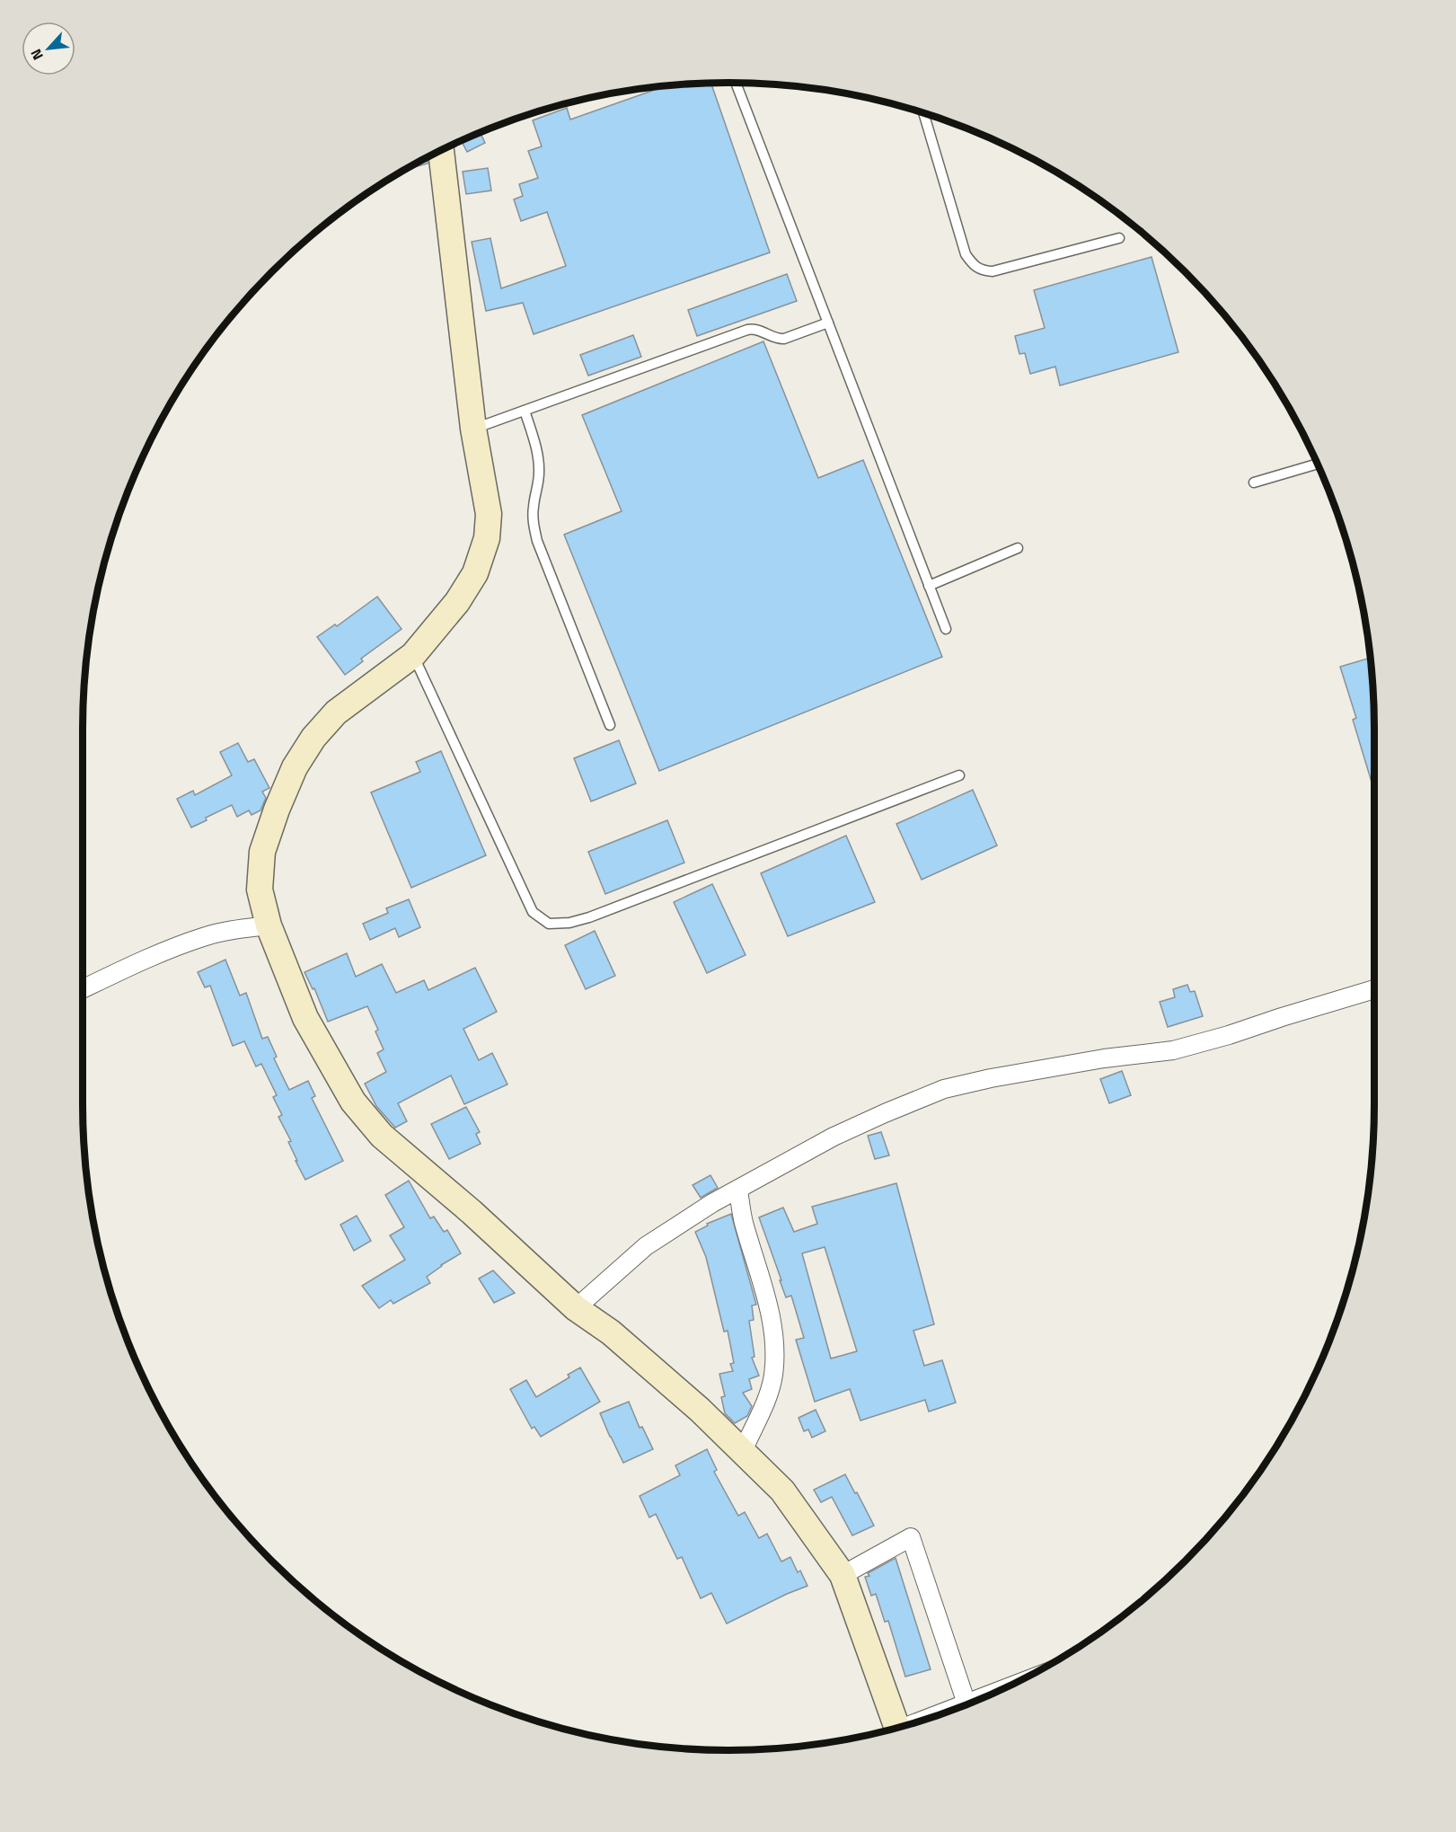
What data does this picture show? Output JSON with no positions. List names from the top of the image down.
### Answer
{
  "north": "bottom left"
}
